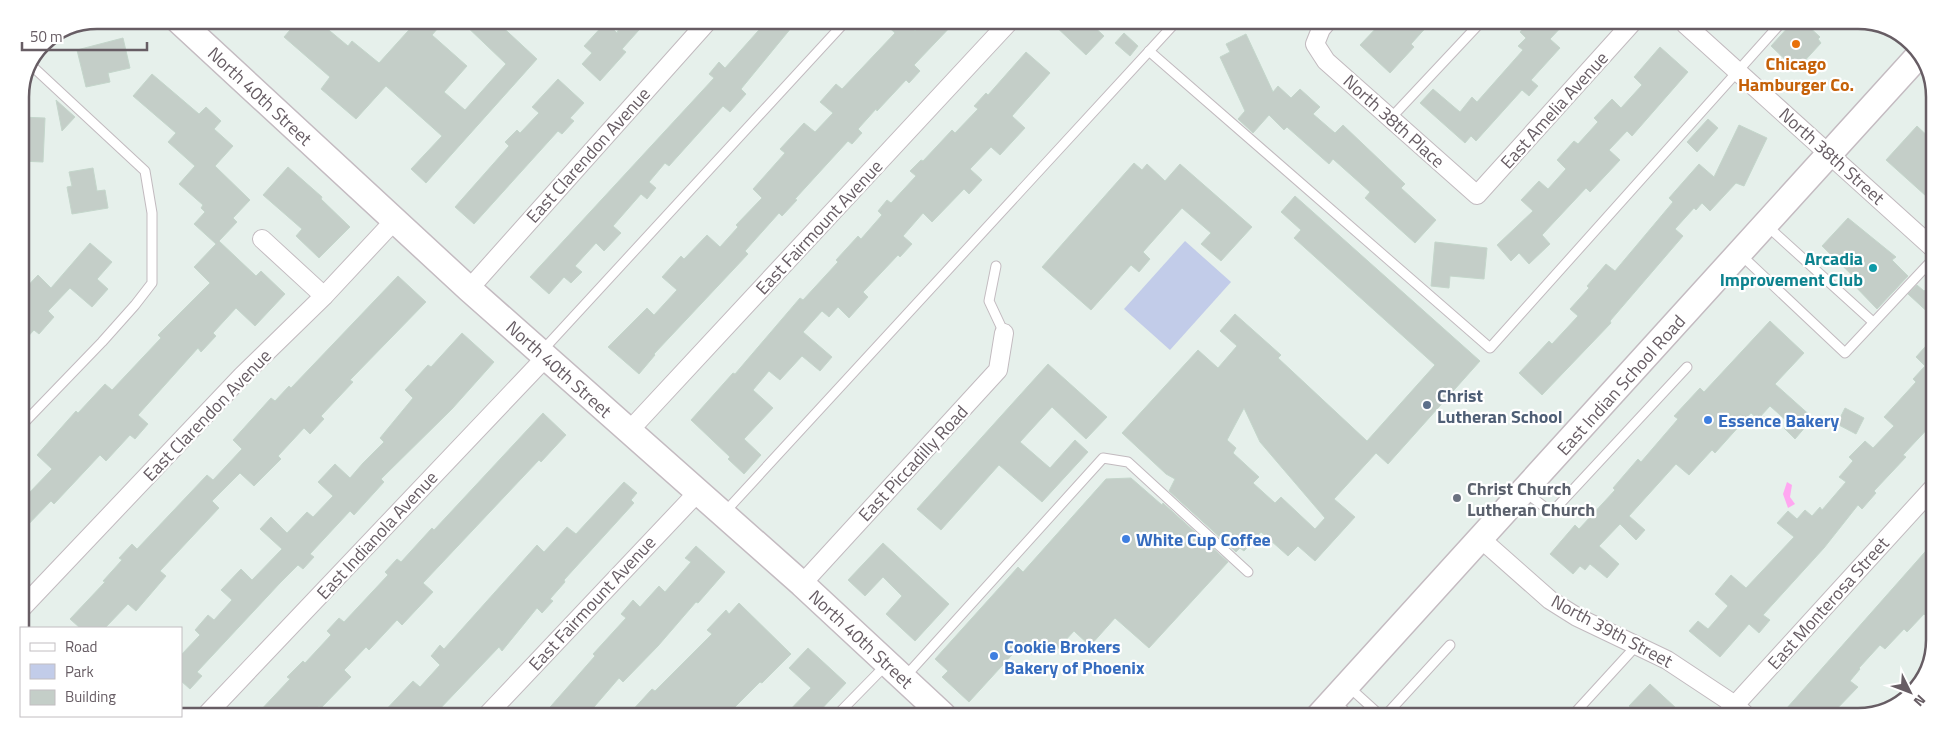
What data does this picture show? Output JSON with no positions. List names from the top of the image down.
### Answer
{
  "streets": {
    "main road": ["North 40th Street", "East Indian School Road"],
    "street": [
      "East Amelia Avenue",
      "North 38th Place",
      "East Clarendon Avenue",
      "North 38th Street",
      "East Fairmount Avenue",
      "East Piccadilly Road",
      "East Indianola Avenue",
      "East Monterosa Street",
      "North 39th Street"
    ]
  },
  "crossings": [
    ["North 40th Street", "East Clarendon Avenue"],
    ["North 40th Street", "East Fairmount Avenue"],
    ["North 40th Street", "East Piccadilly Road"],
    ["North 40th Street", "East Indianola Avenue"],
    ["East Amelia Avenue", "North 38th Place"],
    ["North 38th Street", "East Indian School Road"],
    ["East Indian School Road", "North 39th Street"]
  ],
  "places": [
    "Chicago Hamburger Co.",
    "Arcadia Improvement Club",
    "Christ Lutheran School",
    "Essence Bakery",
    "Christ Church Lutheran Church",
    "White Cup Coffee",
    "Cookie Brokers Bakery of Phoenix"
  ],
  "legend": ["Road", "Park", "Building"],
  "scale_bar": "50 m",
  "north": "bottom right"
}
